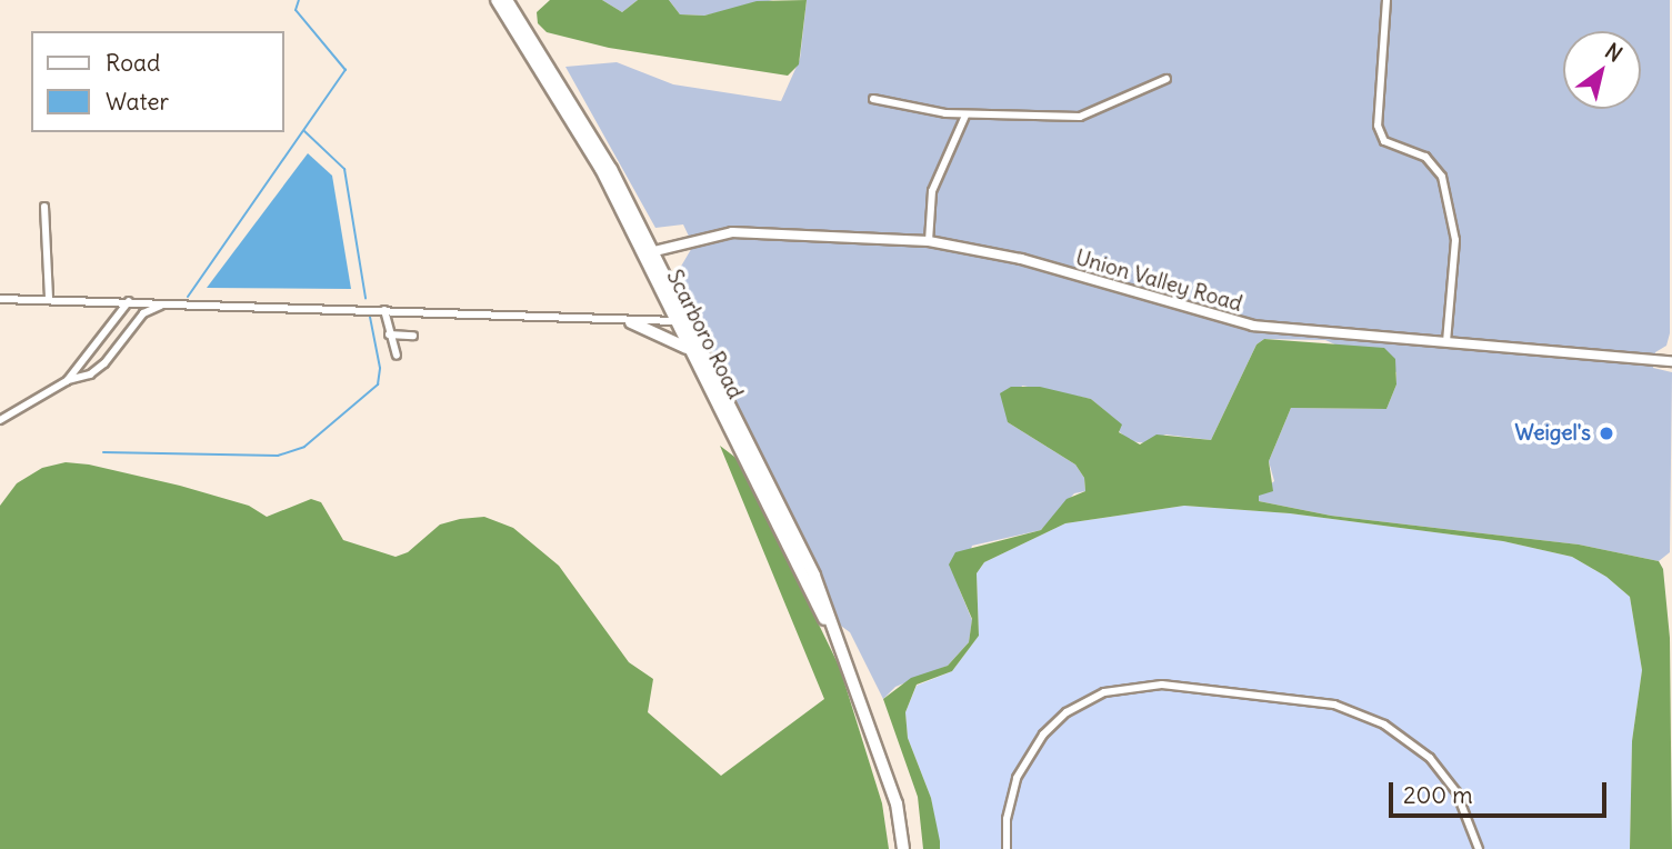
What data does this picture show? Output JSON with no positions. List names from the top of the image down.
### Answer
{
  "streets": {
    "main road": ["Scarboro Road"],
    "street": ["Union Valley Road"]
  },
  "crossings": [
    ["Union Valley Road", "Scarboro Road"]
  ],
  "places": ["Weigel's"],
  "legend": ["Road", "Water"],
  "scale_bar": "200 m",
  "north": "top right"
}
